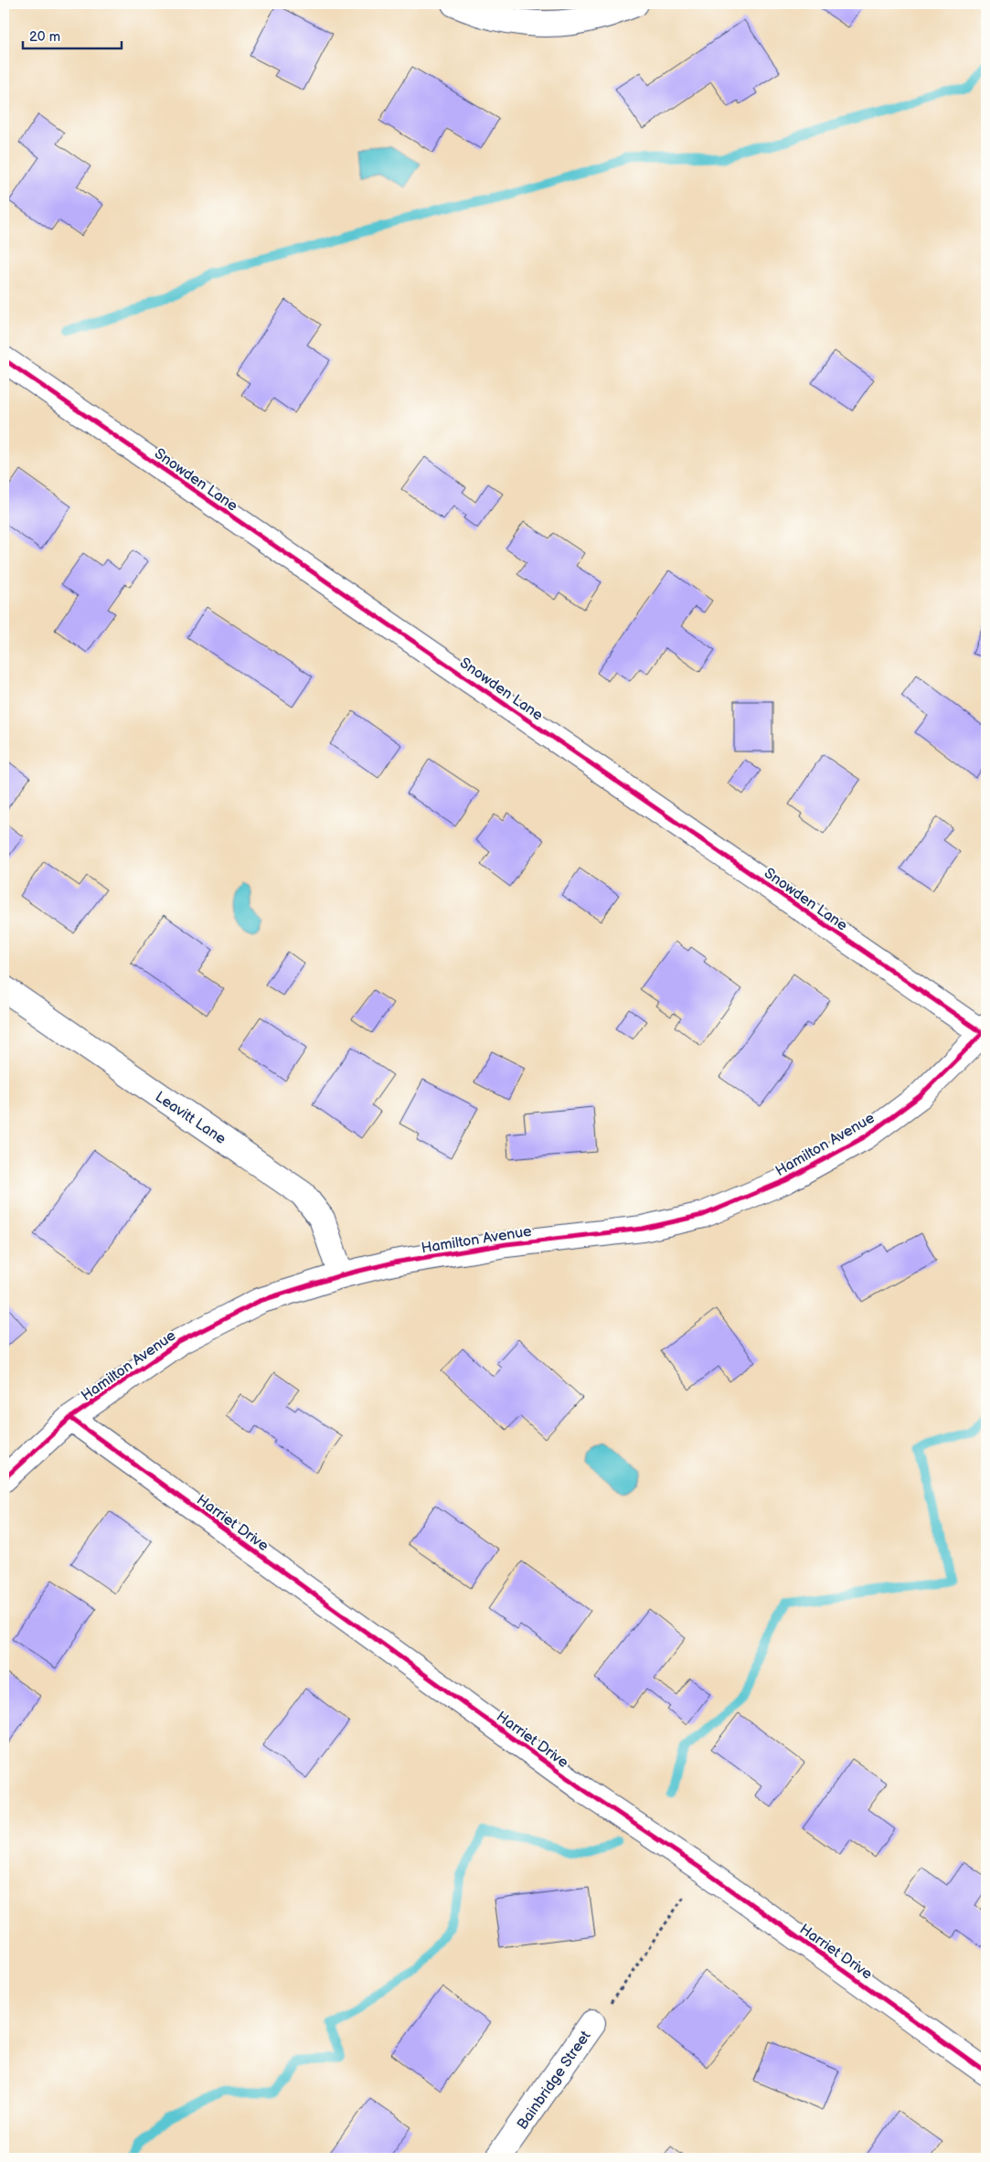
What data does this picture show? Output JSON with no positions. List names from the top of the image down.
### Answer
{
  "streets": {
    "street": [
      "Snowden Lane",
      "Leavitt Lane",
      "Hamilton Avenue",
      "Harriet Drive",
      "Bainbridge Street"
    ]
  },
  "crossings": [
    ["Snowden Lane", "Hamilton Avenue"],
    ["Leavitt Lane", "Hamilton Avenue"],
    ["Hamilton Avenue", "Harriet Drive"]
  ],
  "scale_bar": "20 m"
}
